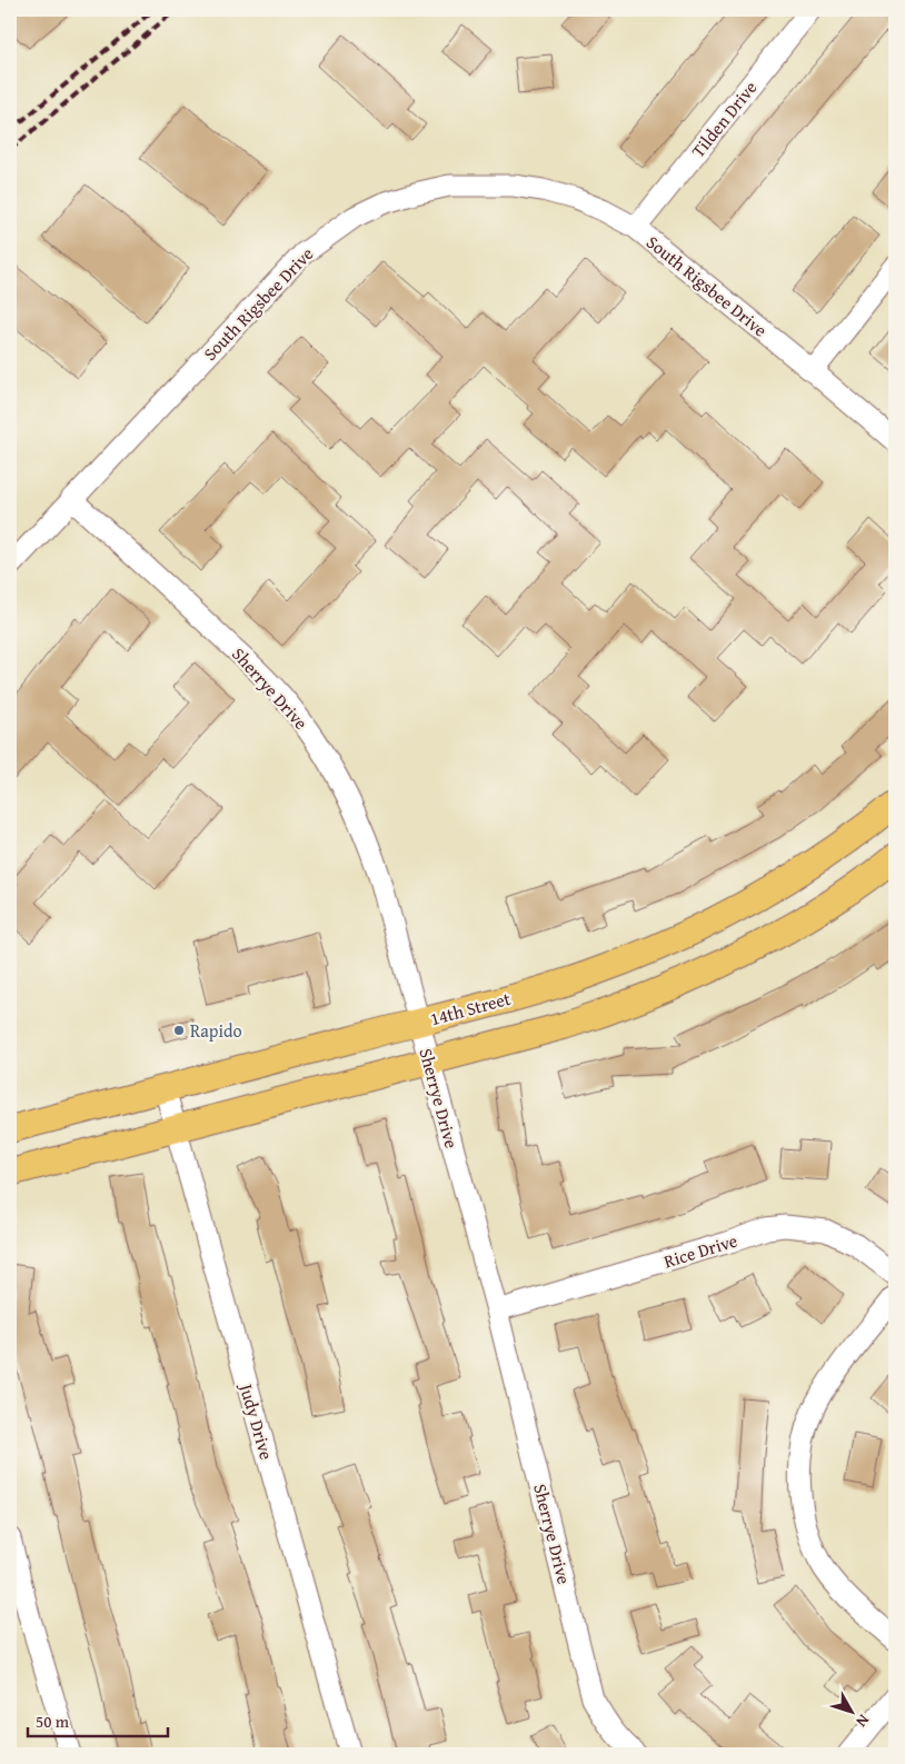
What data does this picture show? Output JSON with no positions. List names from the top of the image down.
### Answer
{
  "streets": {
    "main road": ["14th Street"],
    "street": [
      "Tilden Drive",
      "South Rigsbee Drive",
      "Sherrye Drive",
      "Rice Drive",
      "Judy Drive"
    ]
  },
  "crossings": [
    ["Tilden Drive", "South Rigsbee Drive"],
    ["South Rigsbee Drive", "Sherrye Drive"],
    ["Sherrye Drive", "14th Street"],
    ["Sherrye Drive", "Rice Drive"],
    ["14th Street", "Judy Drive"]
  ],
  "places": ["Rapido"],
  "scale_bar": "50 m",
  "north": "bottom right"
}
